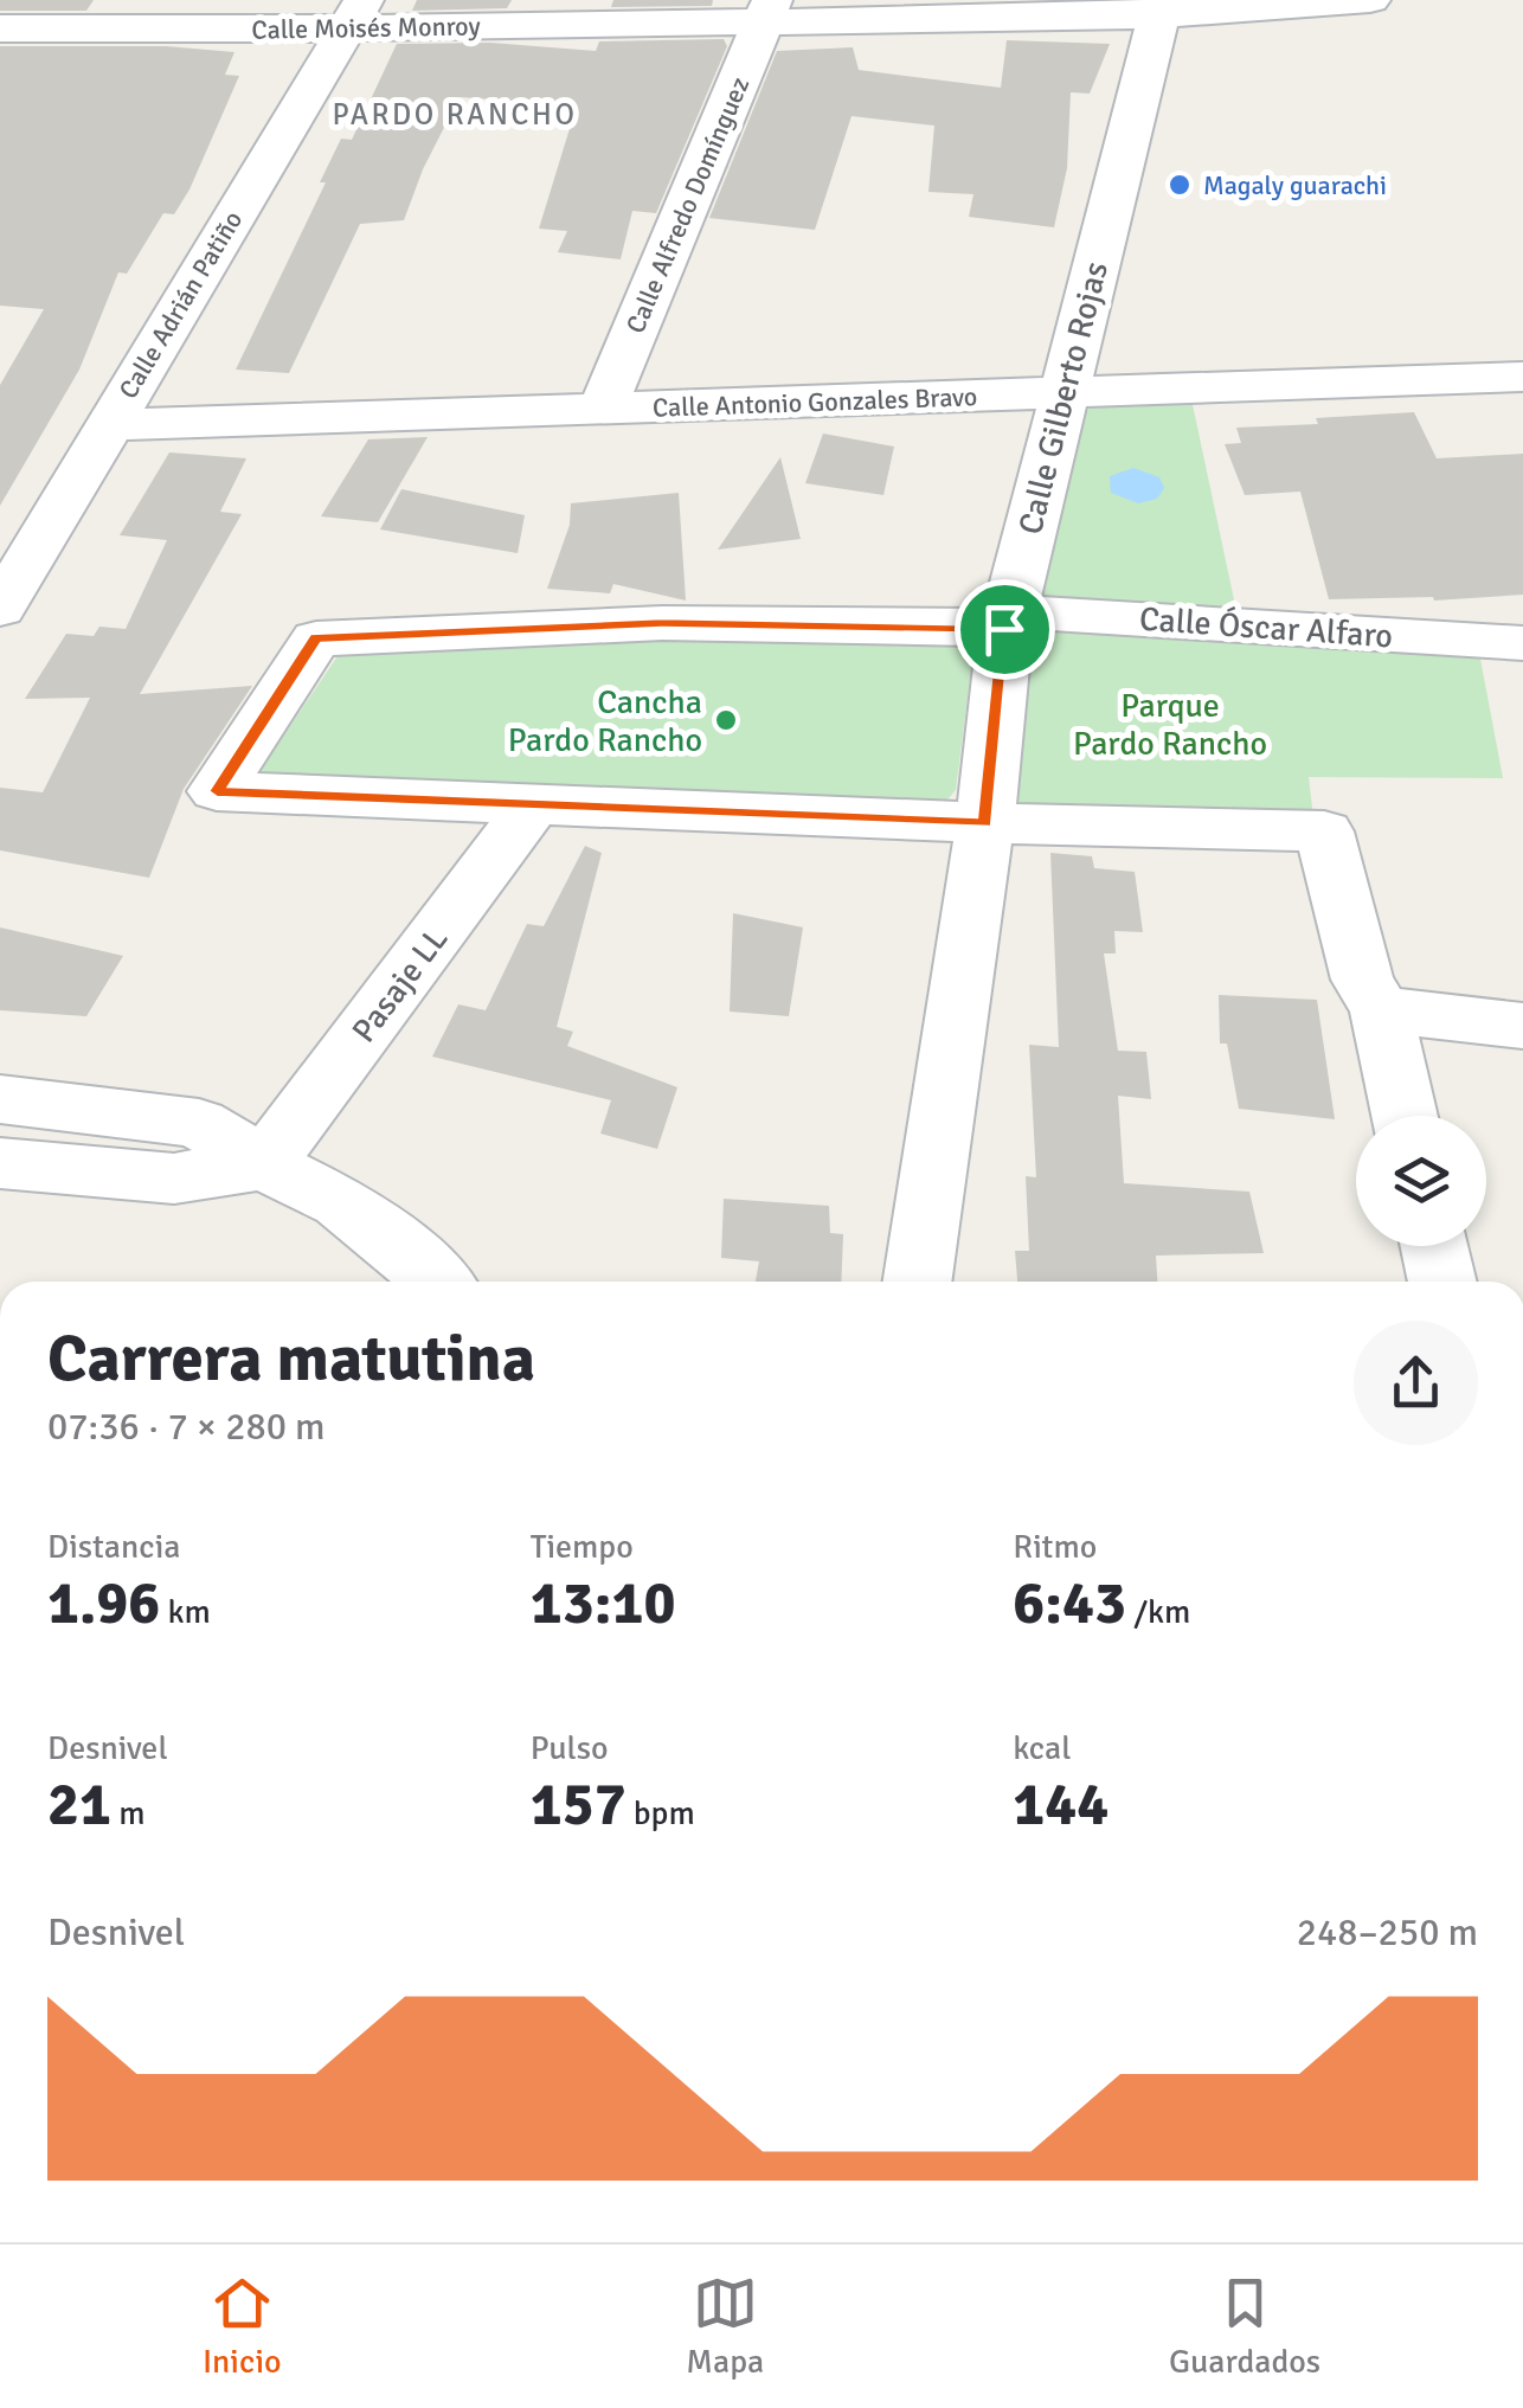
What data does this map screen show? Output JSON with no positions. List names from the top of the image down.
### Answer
{
  "streets": {
    "street": [
      "Calle Moisés Monroy",
      "Calle Alfredo Domínguez",
      "Calle Adrián Patiño",
      "Calle Gilberto Rojas",
      "Calle Antonio Gonzales Bravo",
      "Calle Óscar Alfaro",
      "Pasaje LL"
    ]
  },
  "crossings": [
    ["Calle Moisés Monroy", "Calle Alfredo Domínguez"],
    ["Calle Moisés Monroy", "Calle Adrián Patiño"],
    ["Calle Moisés Monroy", "Calle Gilberto Rojas"],
    ["Calle Alfredo Domínguez", "Calle Antonio Gonzales Bravo"],
    ["Calle Adrián Patiño", "Calle Antonio Gonzales Bravo"],
    ["Calle Gilberto Rojas", "Calle Antonio Gonzales Bravo"],
    ["Calle Gilberto Rojas", "Calle Óscar Alfaro"],
    ["Calle Óscar Alfaro", "Pasaje LL"]
  ],
  "districts": ["PARDO RANCHO"],
  "parks": ["Parque Pardo Rancho"],
  "places": ["Magaly guarachi", "Cancha Pardo Rancho"],
  "page": {
    "heading": ["Carrera matutina", "07:36 · 7 × 280 m"],
    "stats": [
      ["Distancia", "1.96 km"],
      ["Tiempo", "13:10"],
      ["Ritmo", "6:43 /km"],
      ["Desnivel", "21 m"],
      ["Pulso", "157 bpm"],
      ["kcal", "144"]
    ],
    "chart": ["Desnivel", "248–250 m"],
    "tabs": ["Inicio", "Mapa", "Guardados"]
  }
}
